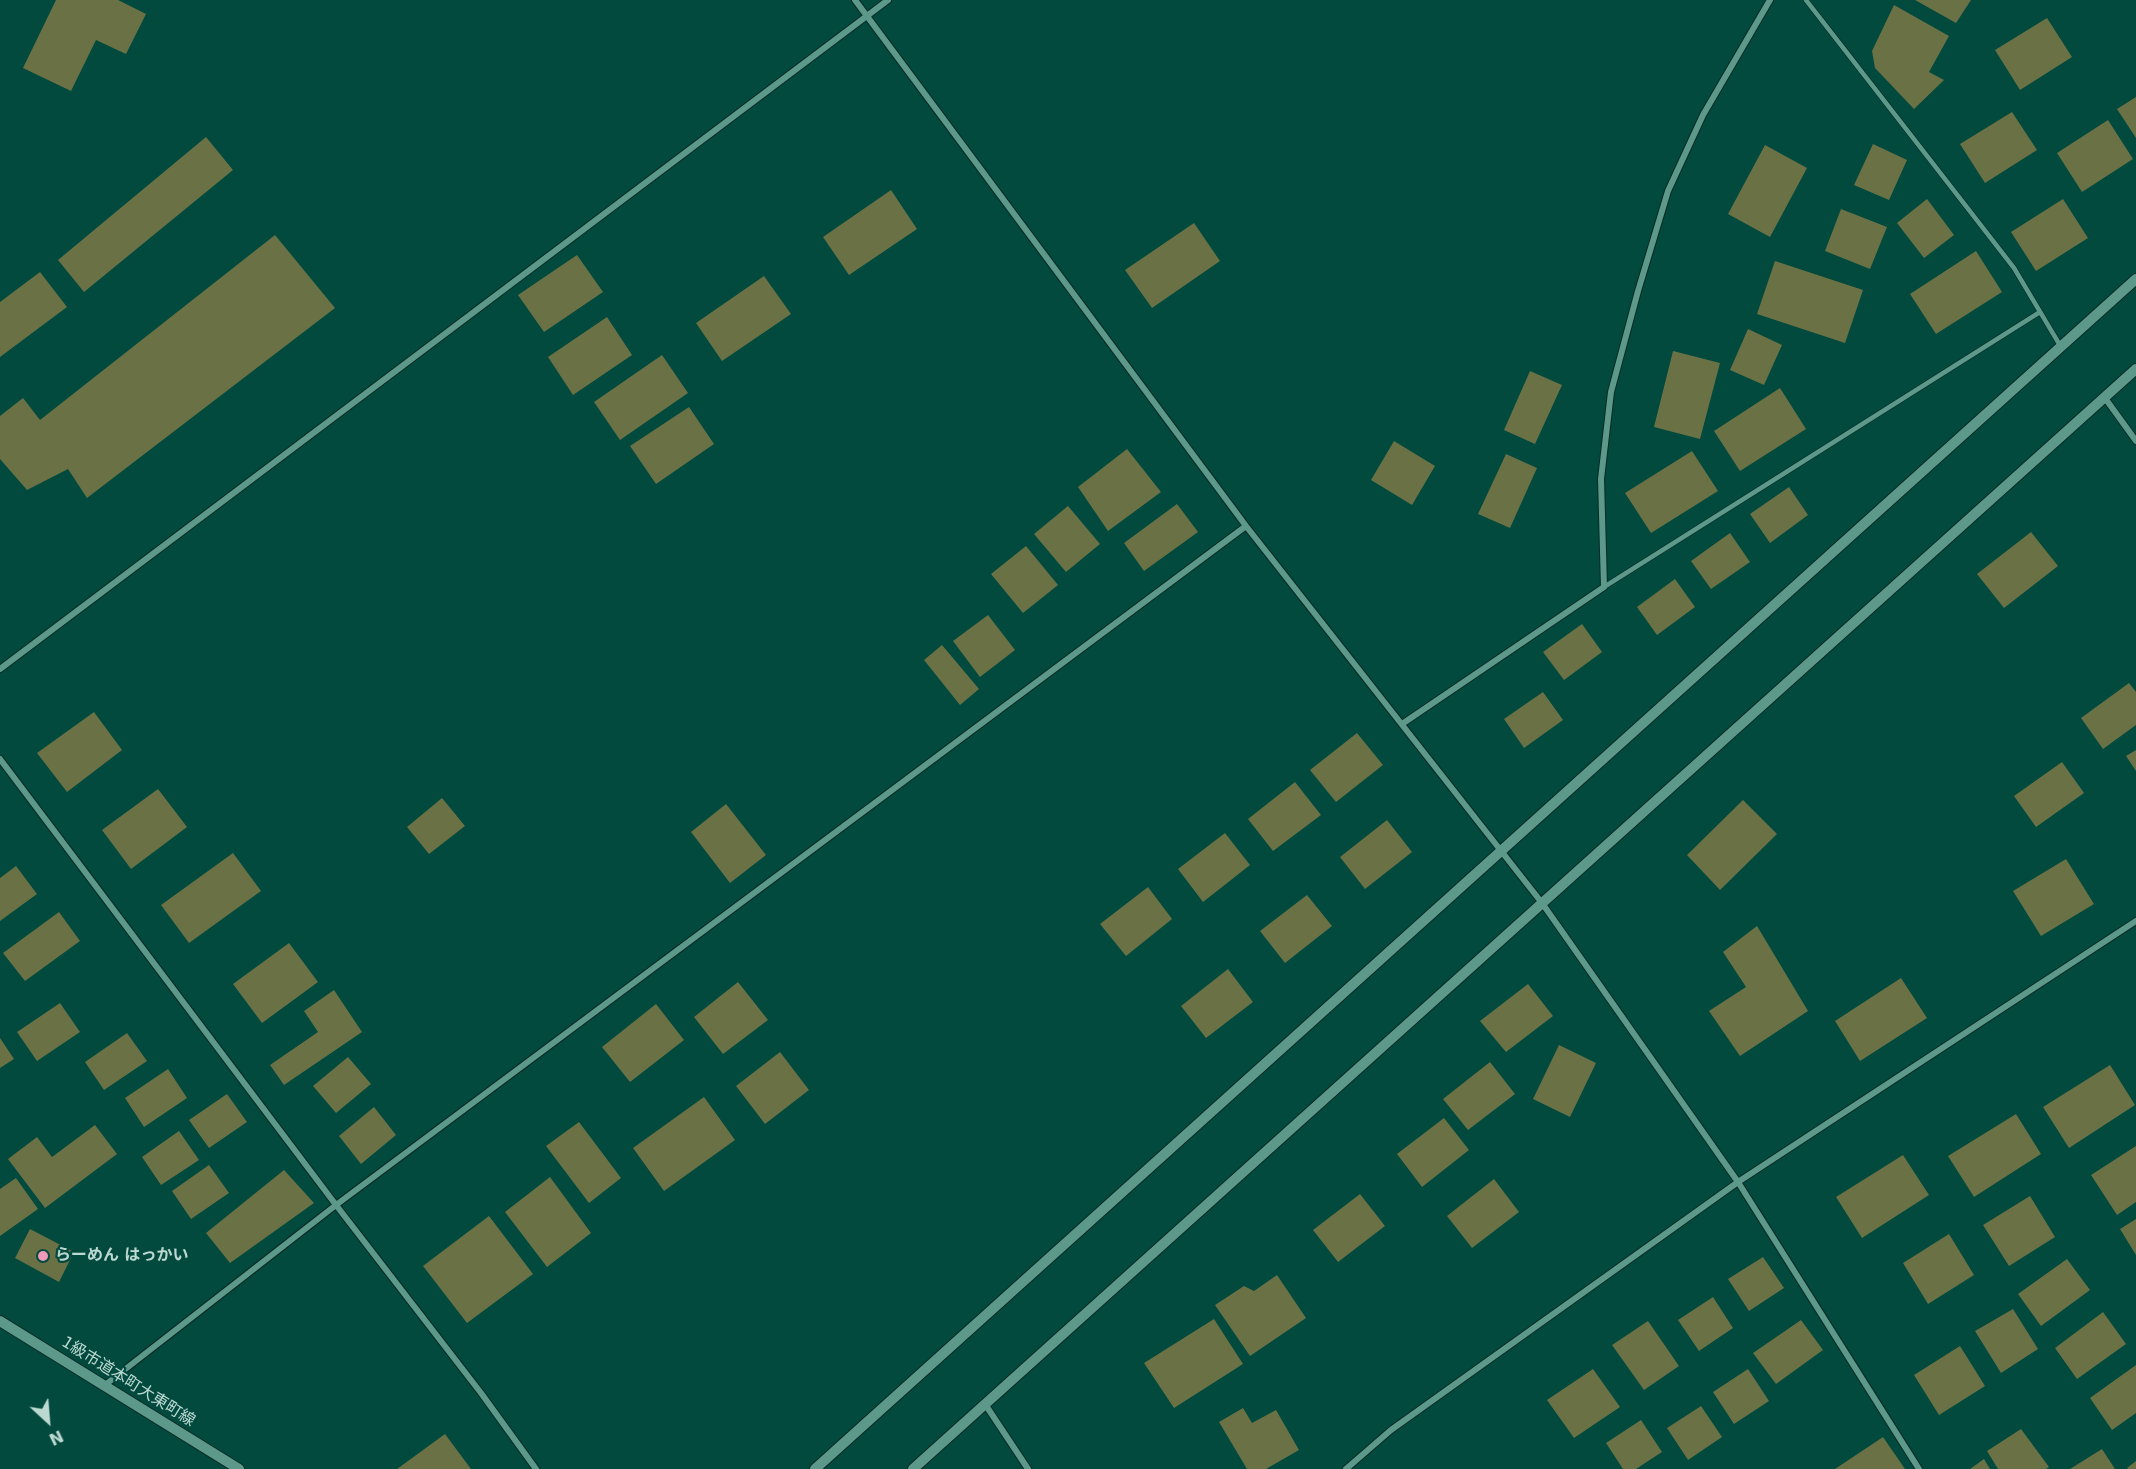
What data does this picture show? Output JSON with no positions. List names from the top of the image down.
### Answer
{
  "streets": {
    "street": ["1級市道本町大東町線"]
  },
  "places": ["らーめん はっかい"],
  "north": "bottom right"
}
